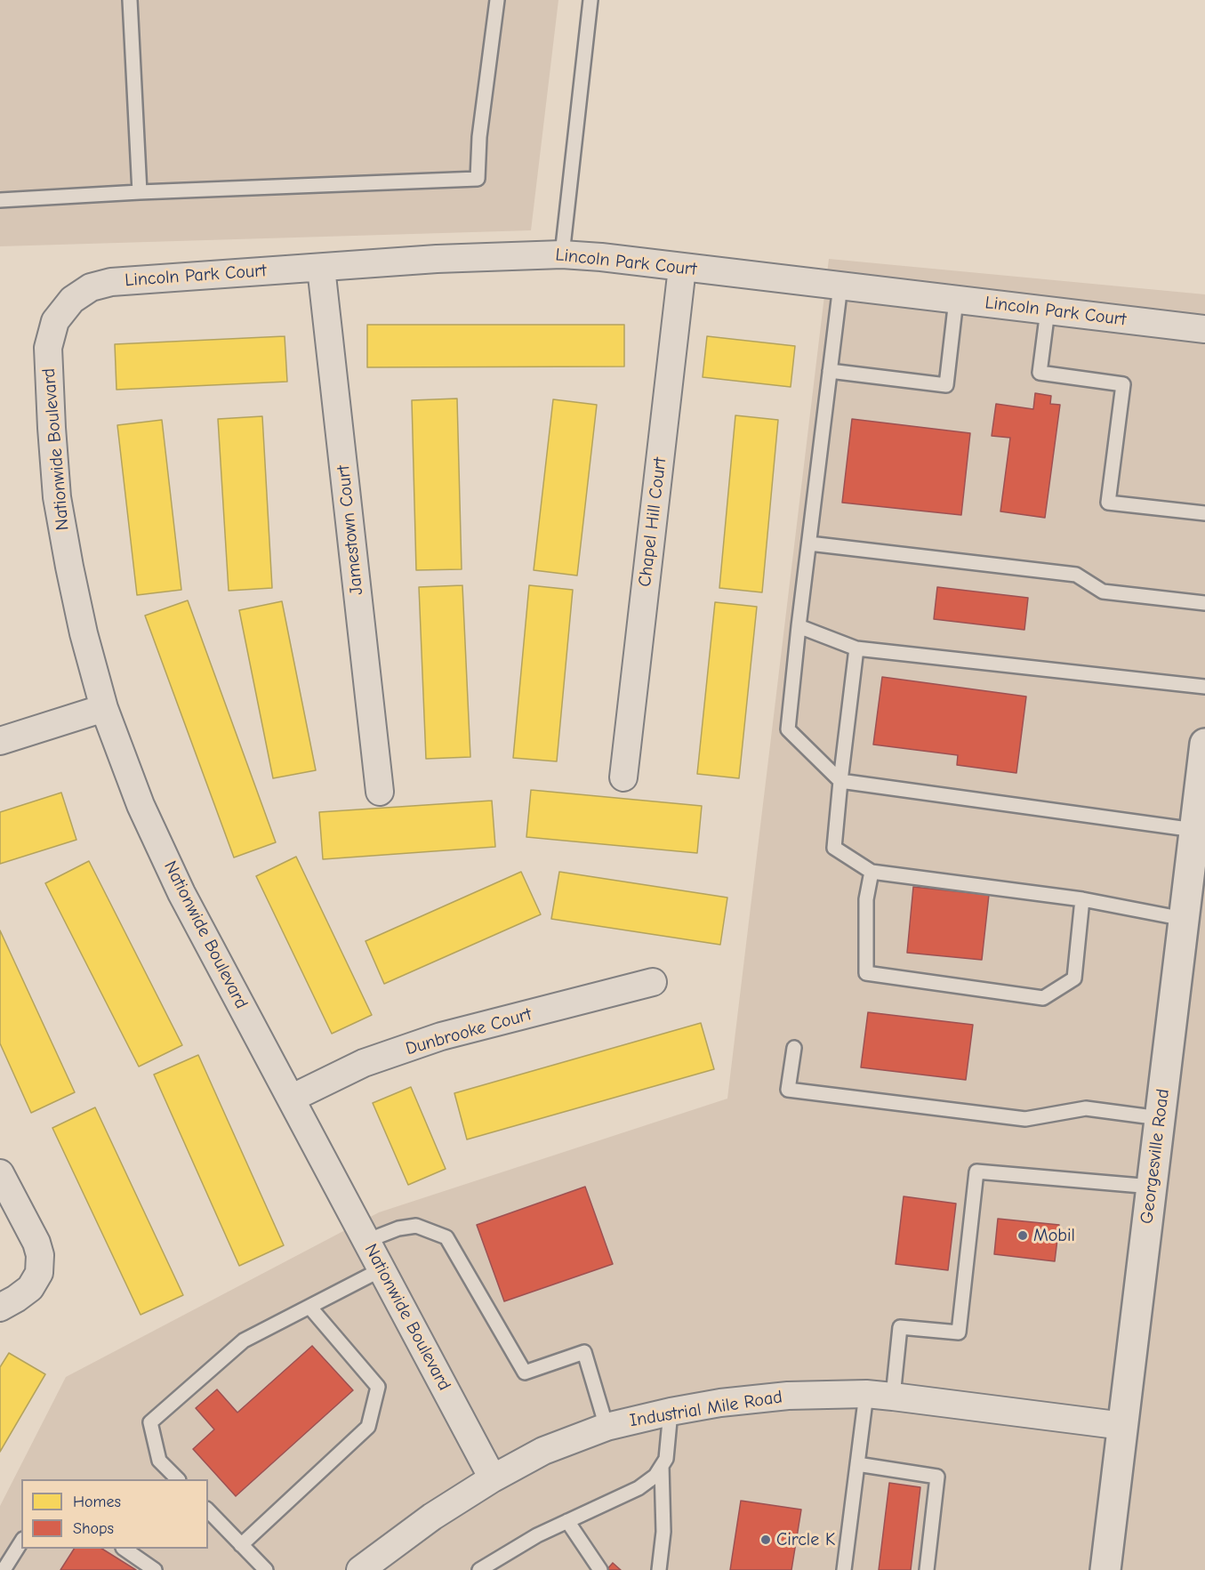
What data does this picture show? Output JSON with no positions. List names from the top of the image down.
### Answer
{
  "streets": {
    "main road": ["Georgesville Road"],
    "street": [
      "Lincoln Park Court",
      "Nationwide Boulevard",
      "Chapel Hill Court",
      "Jamestown Court",
      "Dunbrooke Court",
      "Industrial Mile Road"
    ]
  },
  "crossings": [
    ["Lincoln Park Court", "Nationwide Boulevard"],
    ["Lincoln Park Court", "Chapel Hill Court"],
    ["Lincoln Park Court", "Jamestown Court"],
    ["Nationwide Boulevard", "Dunbrooke Court"],
    ["Nationwide Boulevard", "Industrial Mile Road"],
    ["Georgesville Road", "Industrial Mile Road"]
  ],
  "places": ["Mobil", "Circle K"],
  "legend": ["Homes", "Shops"]
}
